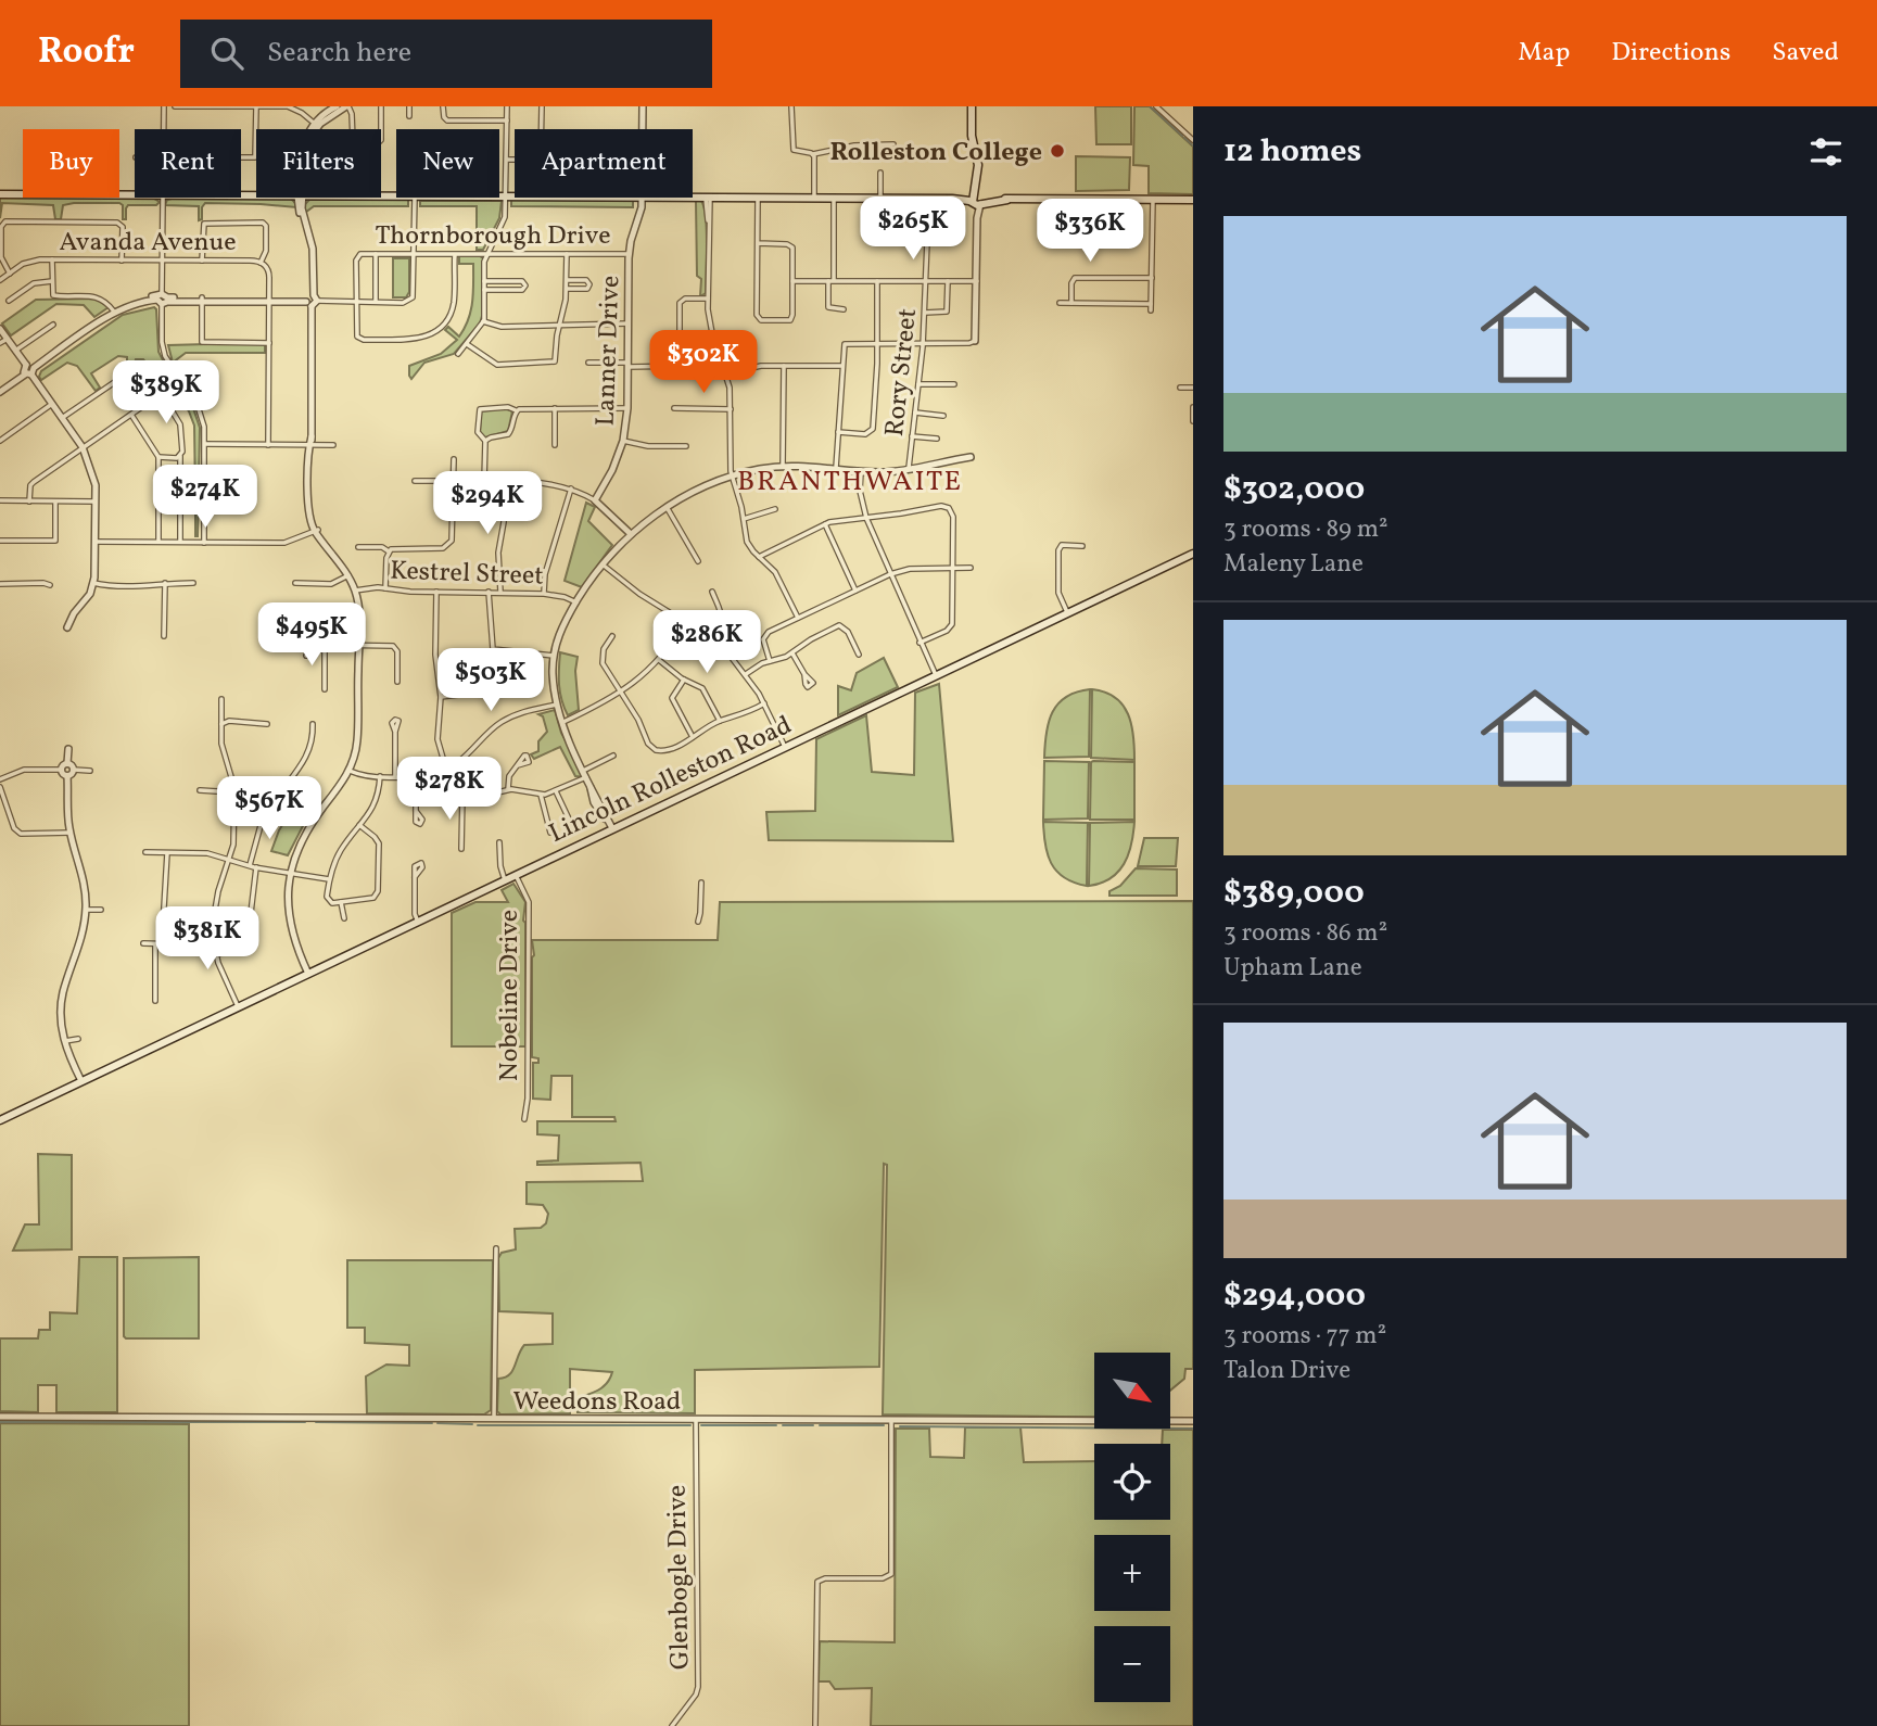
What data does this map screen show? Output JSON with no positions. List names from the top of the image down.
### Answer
{
  "streets": {
    "main road": ["Lincoln Rolleston Road"],
    "street": [
      "Thornborough Drive",
      "Avanda Avenue",
      "Lanner Drive",
      "Rory Street",
      "Kestrel Street",
      "Nobeline Drive",
      "Weedons Road",
      "Glenbogle Drive"
    ]
  },
  "crossings": [
    ["Thornborough Drive", "Lanner Drive"],
    ["Lincoln Rolleston Road", "Nobeline Drive"],
    ["Weedons Road", "Glenbogle Drive"]
  ],
  "districts": ["BRANTHWAITE"],
  "places": ["Rolleston College"],
  "north": "bottom right",
  "page": {
    "header": "Roofr",
    "search": "Search here",
    "nav": ["Map", "Directions", "Saved"],
    "heading": "12 homes",
    "chip": [
      "Buy",
      "Rent",
      "Filters",
      "New",
      "Apartment"
    ],
    "price": [
      "$265K",
      "$336K",
      "$302K",
      "$389K",
      "$274K",
      "$294K",
      "$495K",
      "$286K",
      "$503K",
      "$278K",
      "$567K",
      "$381K"
    ],
    "list": [
      {
        "name": "$302,000",
        "note": "3 rooms · 89 m² · Maleny Lane"
      },
      {
        "name": "$389,000",
        "note": "3 rooms · 86 m² · Upham Lane"
      },
      {
        "name": "$294,000",
        "note": "3 rooms · 77 m² · Talon Drive"
      }
    ],
    "map_buttons": ["+", "−"]
  }
}
